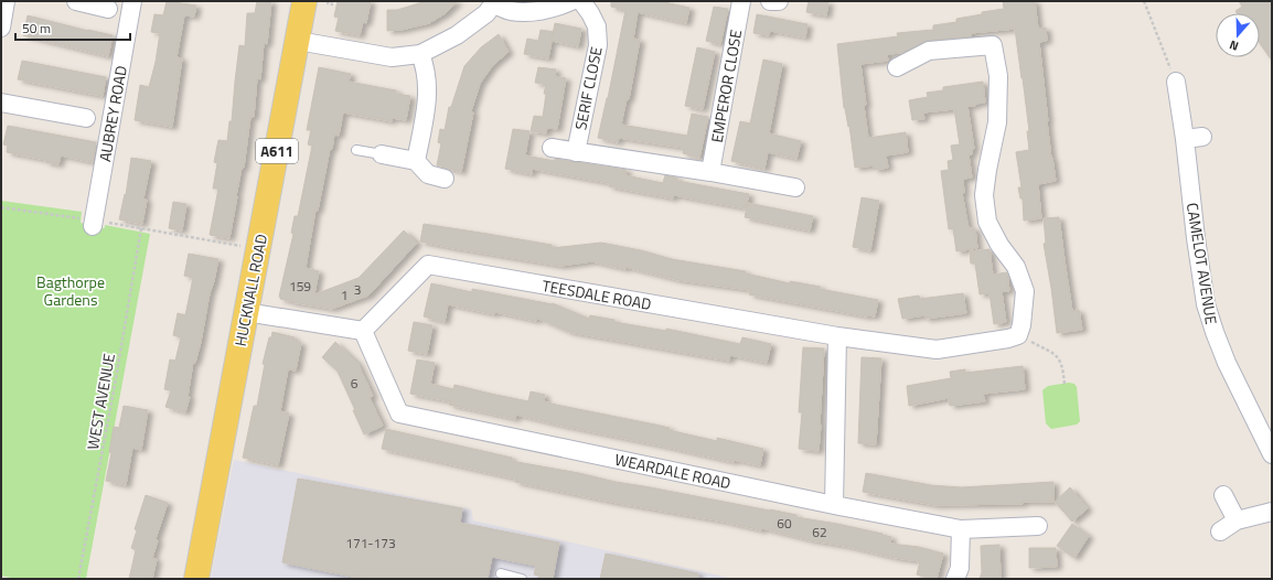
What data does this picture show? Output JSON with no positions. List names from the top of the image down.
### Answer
{
  "streets": {
    "main road": ["A611", "HUCKNALL ROAD"],
    "street": [
      "EMPEROR CLOSE",
      "SERIF CLOSE",
      "AUBREY ROAD",
      "CAMELOT AVENUE",
      "TEESDALE ROAD",
      "WEARDALE ROAD"
    ],
    "path": ["WEST AVENUE"]
  },
  "crossings": [
    ["EMPEROR CLOSE", "SERIF CLOSE"],
    ["TEESDALE ROAD", "WEARDALE ROAD"]
  ],
  "parks": ["Bagthorpe Gardens"],
  "house_numbers": [
    "159",
    "3",
    "1",
    "6",
    "60",
    "62",
    "171-173"
  ],
  "scale_bar": "50 m",
  "north": "bottom"
}
